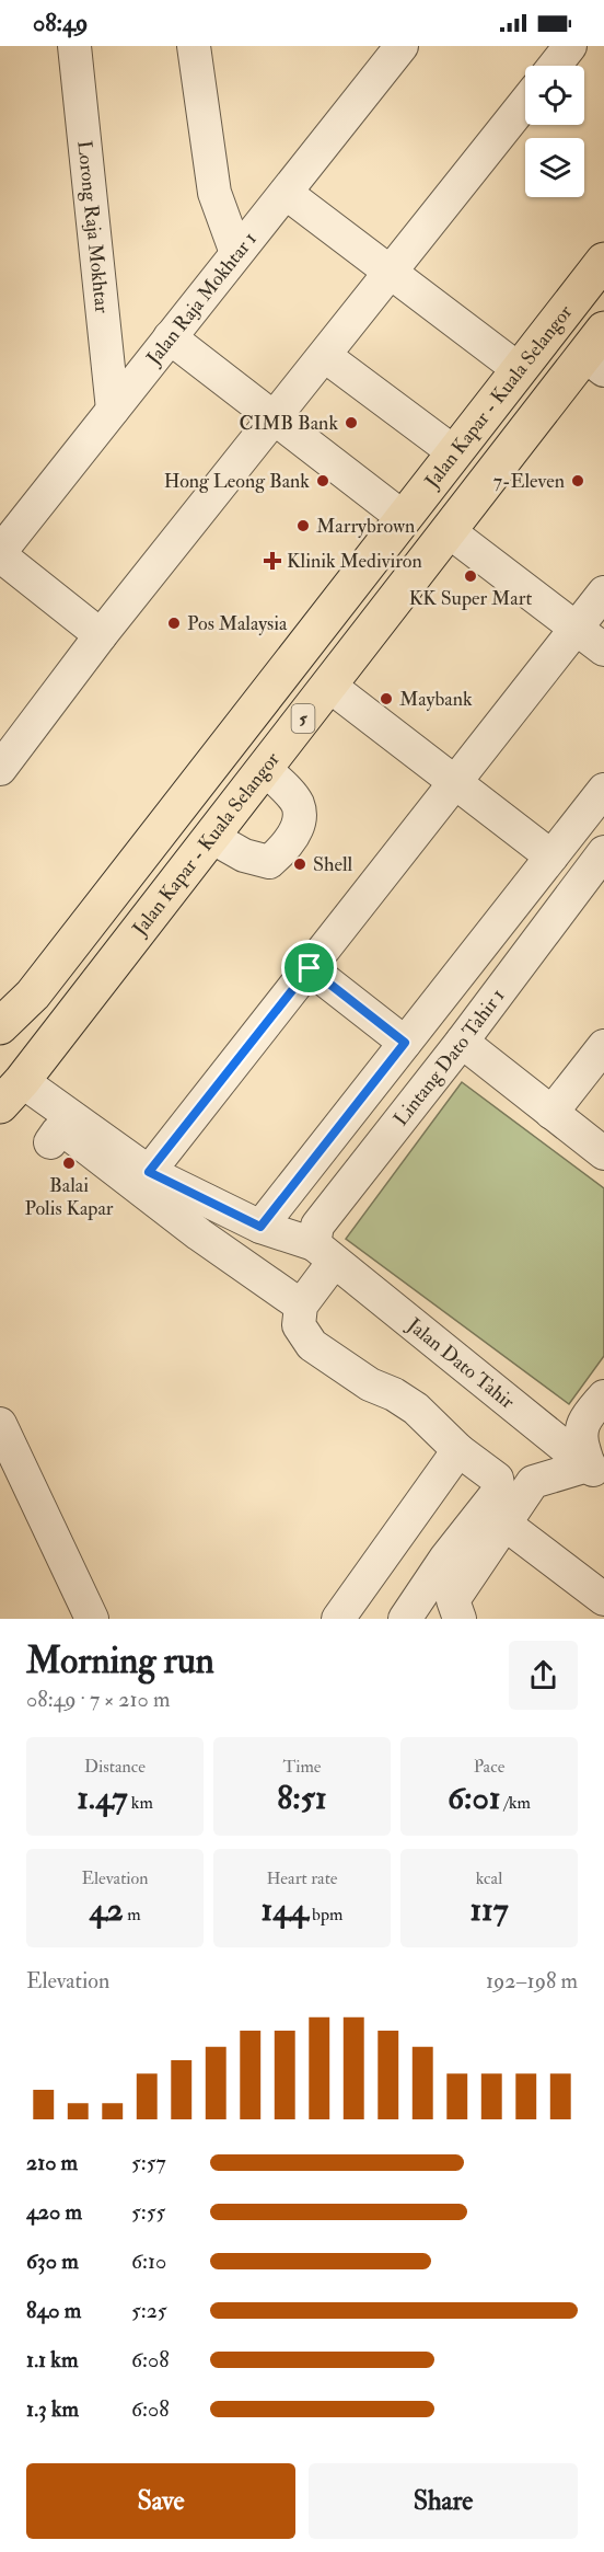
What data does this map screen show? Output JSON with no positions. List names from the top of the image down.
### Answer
{
  "streets": {
    "highway": ["Jalan Kapar - Kuala Selangor", "5"],
    "street": [
      "Lorong Raja Mokhtar",
      "Jalan Raja Mokhtar 1",
      "Lintang Dato Tahir 1",
      "Jalan Dato Tahir"
    ]
  },
  "crossings": [
    ["Lorong Raja Mokhtar", "Jalan Raja Mokhtar 1"],
    ["Lintang Dato Tahir 1", "Jalan Dato Tahir"]
  ],
  "places": {
    "other": [
      "CIMB Bank",
      "Hong Leong Bank",
      "7-Eleven",
      "Marrybrown",
      "KK Super Mart",
      "Pos Malaysia",
      "Maybank",
      "Shell",
      "Balai Polis Kapar"
    ],
    "health": ["Klinik Mediviron"]
  },
  "page": {
    "status": "08:49",
    "heading": ["Morning run", "08:49 · 7 × 210 m"],
    "stats": [
      ["Distance", "1.47 km"],
      ["Time", "8:51"],
      ["Pace", "6:01 /km"],
      ["Elevation", "42 m"],
      ["Heart rate", "144 bpm"],
      ["kcal", "117"]
    ],
    "chart": ["Elevation", "192–198 m"],
    "list": [
      {
        "name": "210 m",
        "note": "5:57"
      },
      {
        "name": "420 m",
        "note": "5:55"
      },
      {
        "name": "630 m",
        "note": "6:10"
      },
      {
        "name": "840 m",
        "note": "5:25"
      },
      {
        "name": "1.1 km",
        "note": "6:08"
      },
      {
        "name": "1.3 km",
        "note": "6:08"
      }
    ],
    "buttons": ["Save", "Share"]
  }
}
